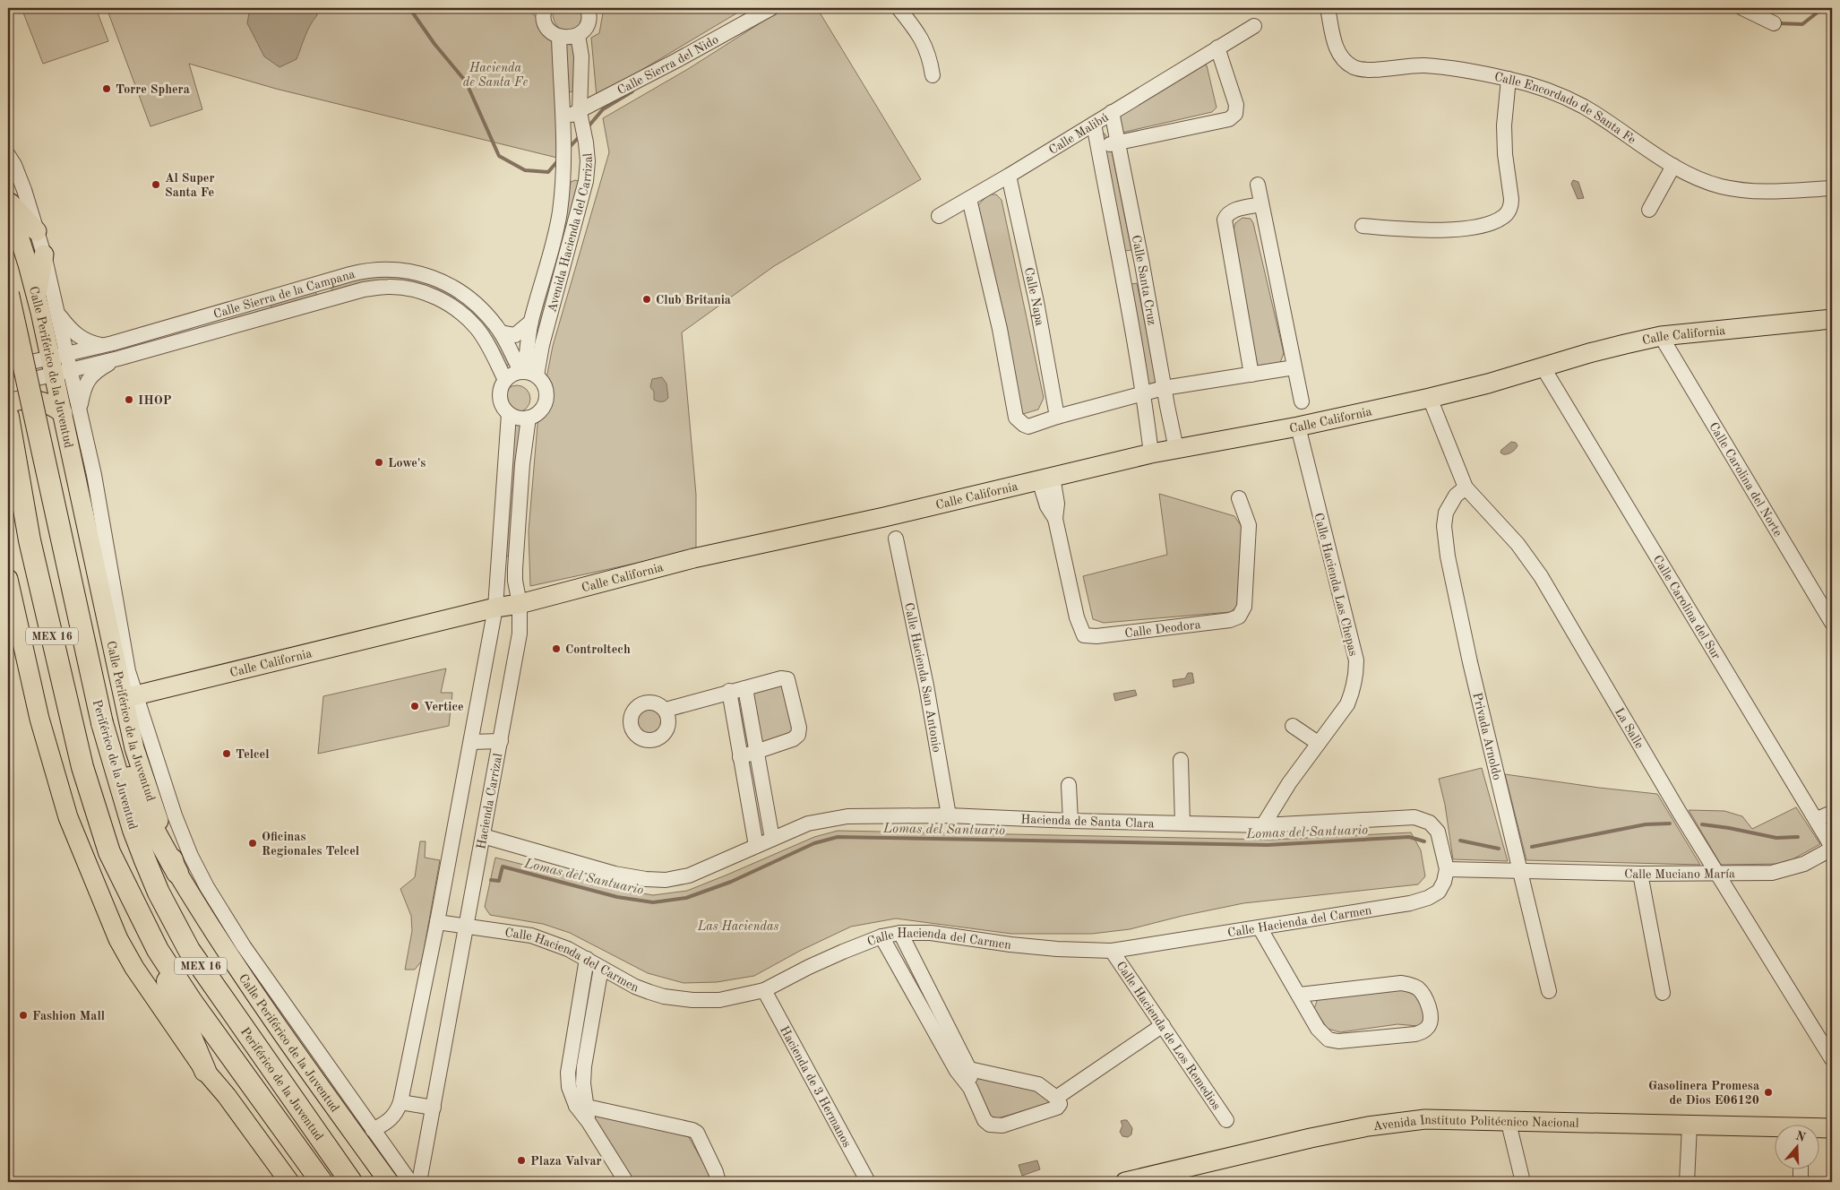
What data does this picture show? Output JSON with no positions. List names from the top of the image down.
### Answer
{
  "streets": {
    "highway": ["MEX 16", "Periférico de la Juventud"],
    "main road": ["Calle California", "Calle Periférico de la Juventud", "Avenida Instituto Politécnico Nacional"],
    "street": [
      "Calle Sierra del Nido",
      "Calle Encordado de Santa Fe",
      "Calle Malibú",
      "Avenida Hacienda del Carrizal",
      "Calle Santa Cruz",
      "Calle Sierra de la Campana",
      "Calle Napa",
      "Calle Carolina del Norte",
      "Calle Hacienda Las Chepas",
      "Calle Carolina del Sur",
      "Calle Deodora",
      "Calle Hacienda San Antonio",
      "La Salle",
      "Privada Arnoldo",
      "Hacienda Carrizal",
      "Hacienda de Santa Clara",
      "Calle Muciano María",
      "Calle Hacienda del Carmen",
      "Calle Hacienda de Los Remedios",
      "Hacienda de 3 Hermanos"
    ]
  },
  "crossings": [
    ["Calle Sierra del Nido", "Avenida Hacienda del Carrizal"],
    ["Calle Malibú", "Calle Santa Cruz"],
    ["Calle Malibú", "Calle Napa"],
    ["Avenida Hacienda del Carrizal", "Calle Sierra de la Campana"],
    ["Avenida Hacienda del Carrizal", "Hacienda Carrizal"],
    ["Calle Santa Cruz", "Calle California"],
    ["Calle Sierra de la Campana", "Calle Periférico de la Juventud"],
    ["Calle Sierra de la Campana", "Hacienda Carrizal"],
    ["Calle California", "Calle Periférico de la Juventud"],
    ["Calle California", "Calle Carolina del Norte"],
    ["Calle California", "Calle Hacienda Las Chepas"],
    ["Calle California", "Calle Carolina del Sur"],
    ["Calle California", "Calle Deodora"],
    ["Calle California", "La Salle"],
    ["Calle California", "Hacienda Carrizal"],
    ["Calle Hacienda Las Chepas", "Hacienda de Santa Clara"],
    ["Calle Carolina del Sur", "Calle Muciano María"],
    ["Calle Hacienda San Antonio", "Hacienda de Santa Clara"],
    ["La Salle", "Privada Arnoldo"],
    ["La Salle", "Calle Muciano María"],
    ["Privada Arnoldo", "Calle Muciano María"],
    ["Hacienda Carrizal", "Hacienda de Santa Clara"],
    ["Hacienda Carrizal", "Calle Hacienda del Carmen"],
    ["Hacienda de Santa Clara", "Calle Muciano María"],
    ["Hacienda de Santa Clara", "Calle Hacienda del Carmen"],
    ["Calle Muciano María", "Calle Hacienda del Carmen"],
    ["Calle Hacienda del Carmen", "Calle Hacienda de Los Remedios"],
    ["Calle Hacienda del Carmen", "Hacienda de 3 Hermanos"]
  ],
  "water": ["Lomas del Santuario"],
  "parks": ["Hacienda de Santa Fe", "Las Haciendas"],
  "places": [
    "Torre Sphera",
    "Al Super Santa Fe",
    "Club Britania",
    "IHOP",
    "Lowe's",
    "Controltech",
    "Vertice",
    "Telcel",
    "Oficinas Regionales Telcel",
    "Fashion Mall",
    "Gasolinera Promesa de Dios E06120",
    "Plaza Valvar"
  ],
  "north": "top"
}
